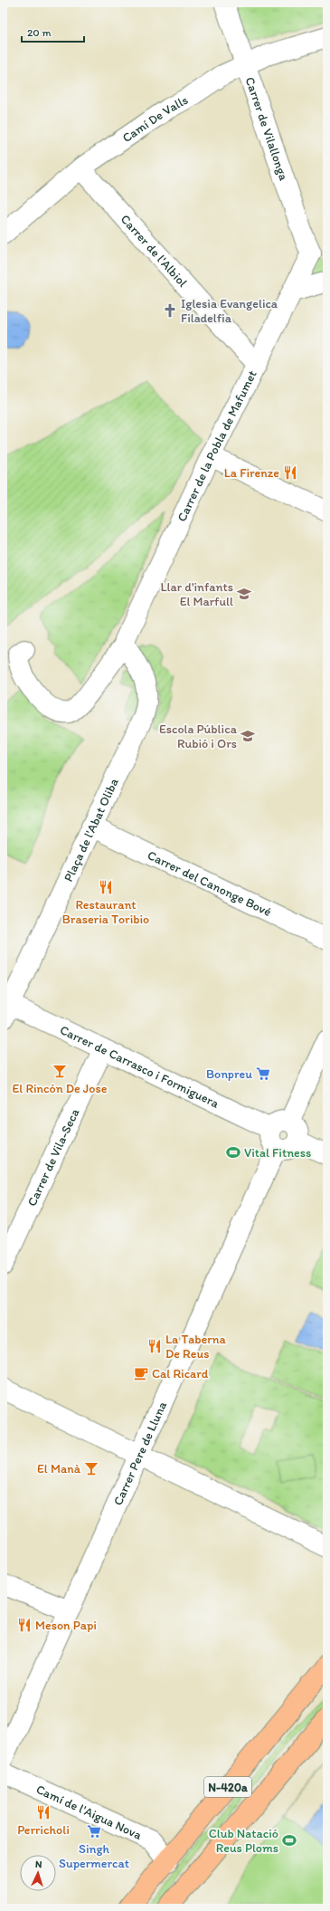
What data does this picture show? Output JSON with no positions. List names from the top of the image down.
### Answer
{
  "streets": {
    "main road": ["N-420a"],
    "street": [
      "Camí De Valls",
      "Carrer de Vilallonga",
      "Carrer de l'Albiol",
      "Carrer de la Pobla de Mafumet",
      "Plaça de l'Abat Oliba",
      "Carrer del Canonge Bové",
      "Carrer de Carrasco i Formiguera",
      "Carrer de Vila-Seca",
      "Carrer Pere de Lluna",
      "Camí de l'Aigua Nova"
    ]
  },
  "crossings": [
    ["Camí De Valls", "Carrer de Vilallonga"],
    ["Camí De Valls", "Carrer de l'Albiol"],
    ["Carrer de Vilallonga", "Carrer de la Pobla de Mafumet"],
    ["Carrer de l'Albiol", "Carrer de la Pobla de Mafumet"],
    ["Carrer de la Pobla de Mafumet", "Plaça de l'Abat Oliba"],
    ["Plaça de l'Abat Oliba", "Carrer del Canonge Bové"],
    ["Plaça de l'Abat Oliba", "Carrer de Carrasco i Formiguera"],
    ["Carrer de Carrasco i Formiguera", "Carrer de Vila-Seca"],
    ["Carrer de Carrasco i Formiguera", "Carrer Pere de Lluna"],
    ["N-420a", "Camí de l'Aigua Nova"]
  ],
  "places": {
    "church": ["Iglesia Evangelica Filadelfia"],
    "restaurant": [
      "La Firenze",
      "Restaurant Braseria Toribio",
      "La Taberna De Reus",
      "Meson Papi",
      "Perricholi"
    ],
    "school or university": ["Llar d'infants El Marfull", "Escola Pública Rubió i Ors"],
    "bar": ["El Rincón De Jose", "El Manà"],
    "supermarket": ["Bonpreu", "Singh Supermercat"],
    "sports": ["Vital Fitness", "Club Natació Reus Ploms"],
    "cafe": ["Cal Ricard"]
  },
  "scale_bar": "20 m",
  "north": "top"
}
